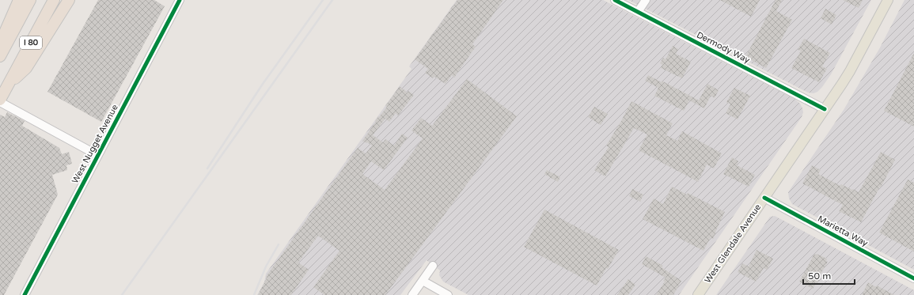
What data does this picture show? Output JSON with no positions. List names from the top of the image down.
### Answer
{
  "streets": {
    "highway": ["I 80"],
    "main road": ["West Glendale Avenue"],
    "street": ["Dermody Way", "West Nugget Avenue", "Marietta Way"]
  },
  "crossings": [
    ["Dermody Way", "West Glendale Avenue"],
    ["Marietta Way", "West Glendale Avenue"]
  ],
  "scale_bar": "50 m"
}
